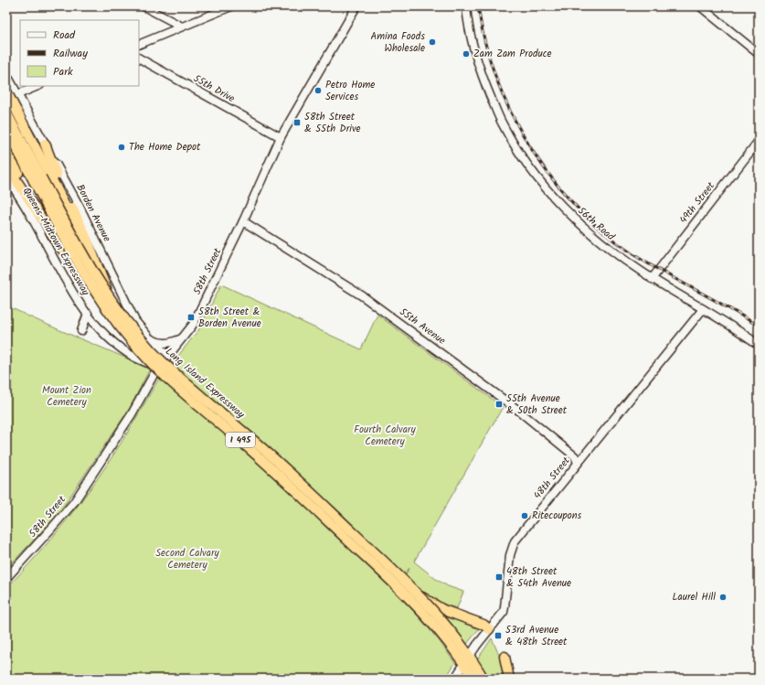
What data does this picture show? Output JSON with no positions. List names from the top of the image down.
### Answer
{
  "streets": {
    "highway": ["Long Island Expressway", "I 495"],
    "main road": [
      "55th Drive",
      "49th Street",
      "Borden Avenue",
      "56th Road",
      "Queens-Midtown Expressway",
      "58th Street",
      "55th Avenue",
      "48th Street"
    ]
  },
  "crossings": [
    ["55th Drive", "58th Street"],
    ["49th Street", "56th Road"],
    ["Borden Avenue", "58th Street"],
    ["56th Road", "48th Street"],
    ["Queens-Midtown Expressway", "58th Street"],
    ["58th Street", "55th Avenue"],
    ["55th Avenue", "48th Street"]
  ],
  "parks": ["Mount Zion Cemetery", "Fourth Calvary Cemetery", "Second Calvary Cemetery"],
  "places": {
    "other": [
      "Amina Foods Wholesale",
      "Zam Zam Produce",
      "Petro Home Services",
      "The Home Depot",
      "Ritecoupons",
      "Laurel Hill"
    ],
    "transit": [
      "58th Street & 55th Drive",
      "58th Street & Borden Avenue",
      "55th Avenue & 50th Street",
      "48th Street & 54th Avenue",
      "53rd Avenue & 48th Street"
    ]
  },
  "legend": ["Road", "Railway", "Park"]
}
